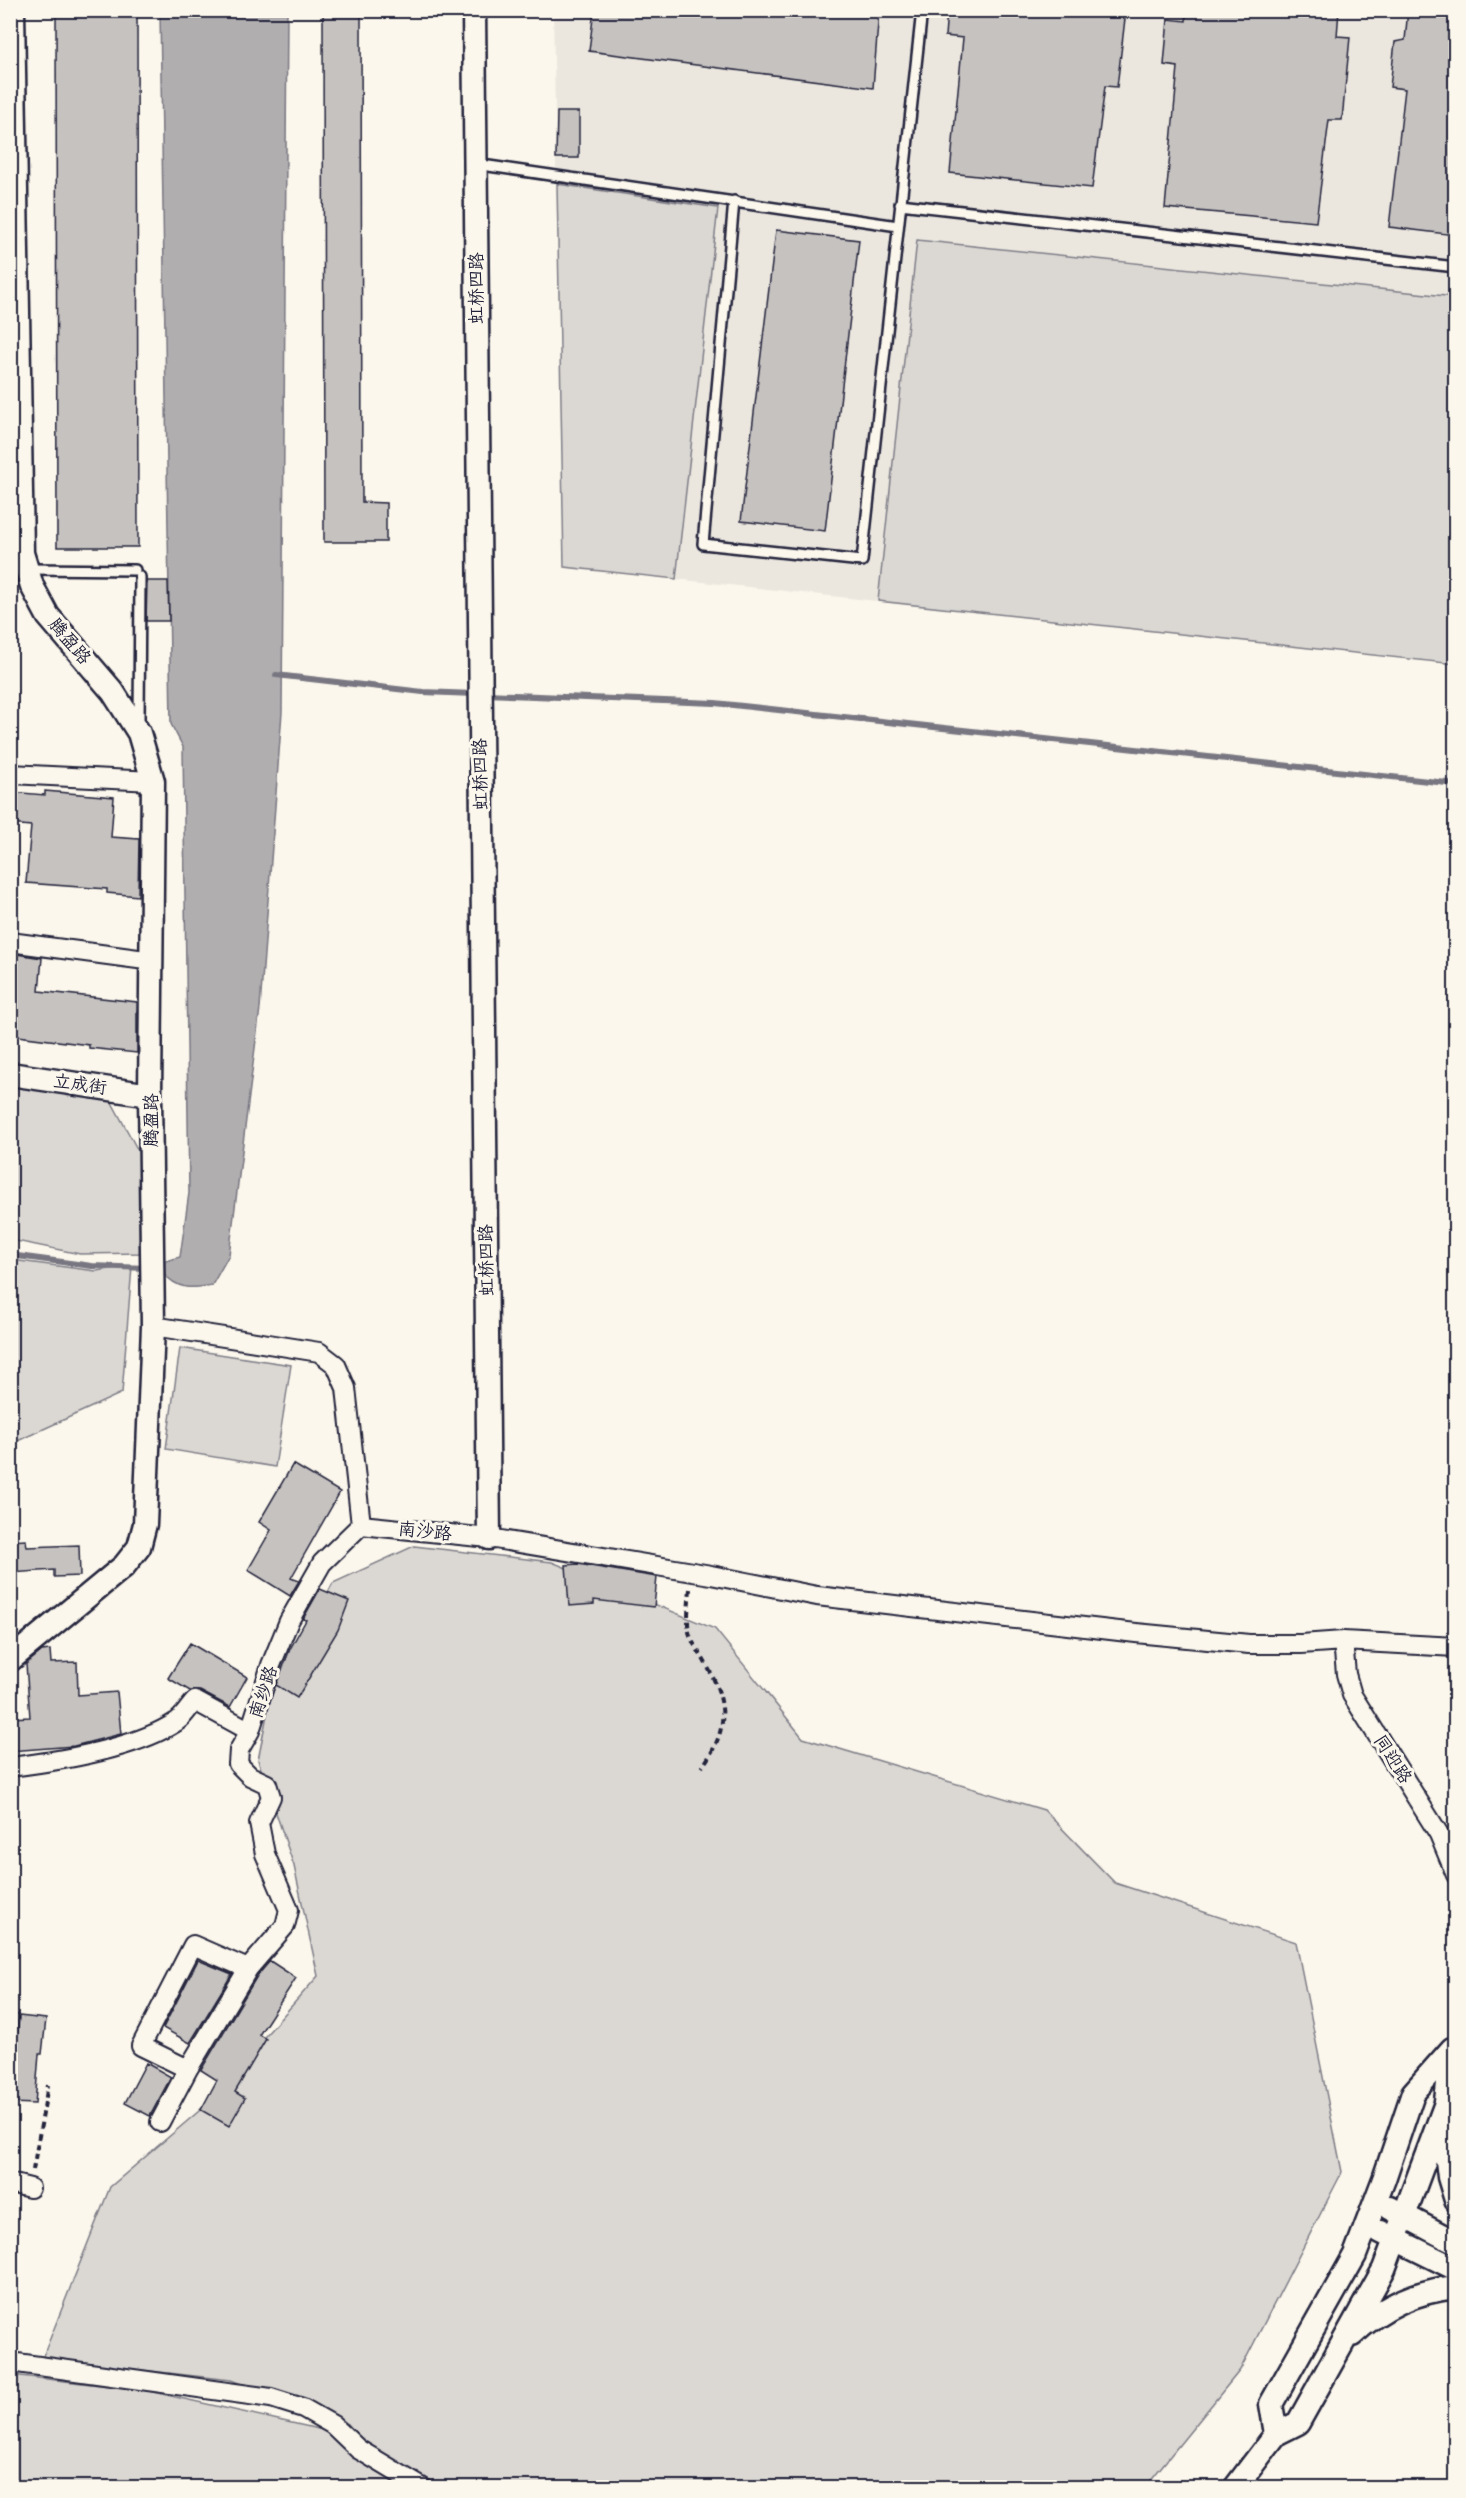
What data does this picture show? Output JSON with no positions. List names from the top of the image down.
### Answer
{
  "streets": {
    "street": [
      "虹桥四路",
      "腾盈路",
      "立成街",
      "南沙路",
      "南纱路",
      "同迎路"
    ]
  },
  "crossings": [
    ["虹桥四路", "南沙路"],
    ["腾盈路", "立成街"],
    ["南沙路", "南纱路"],
    ["南沙路", "同迎路"]
  ]
}
